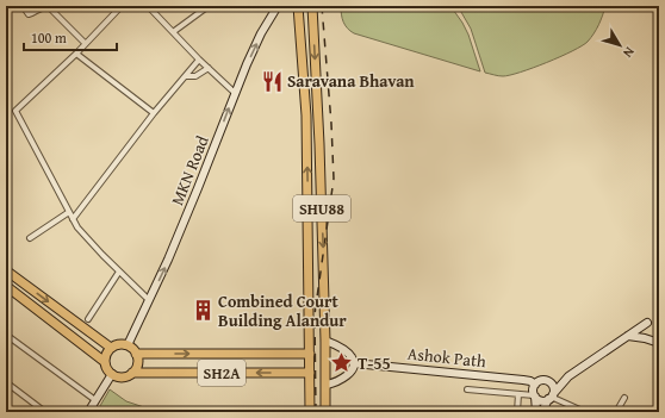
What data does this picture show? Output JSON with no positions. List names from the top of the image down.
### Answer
{
  "streets": {
    "main road": ["SHU88", "SH2A"],
    "street": ["MKN Road", "Ashok Path"]
  },
  "crossings": [
    ["MKN Road", "SH2A"],
    ["SHU88", "SH2A"]
  ],
  "one_way": ["MKN Road"],
  "places": {
    "restaurant": ["Saravana Bhavan"],
    "building": ["Combined Court Building Alandur"],
    "place": ["T-55"]
  },
  "scale_bar": "100 m",
  "north": "bottom right"
}
